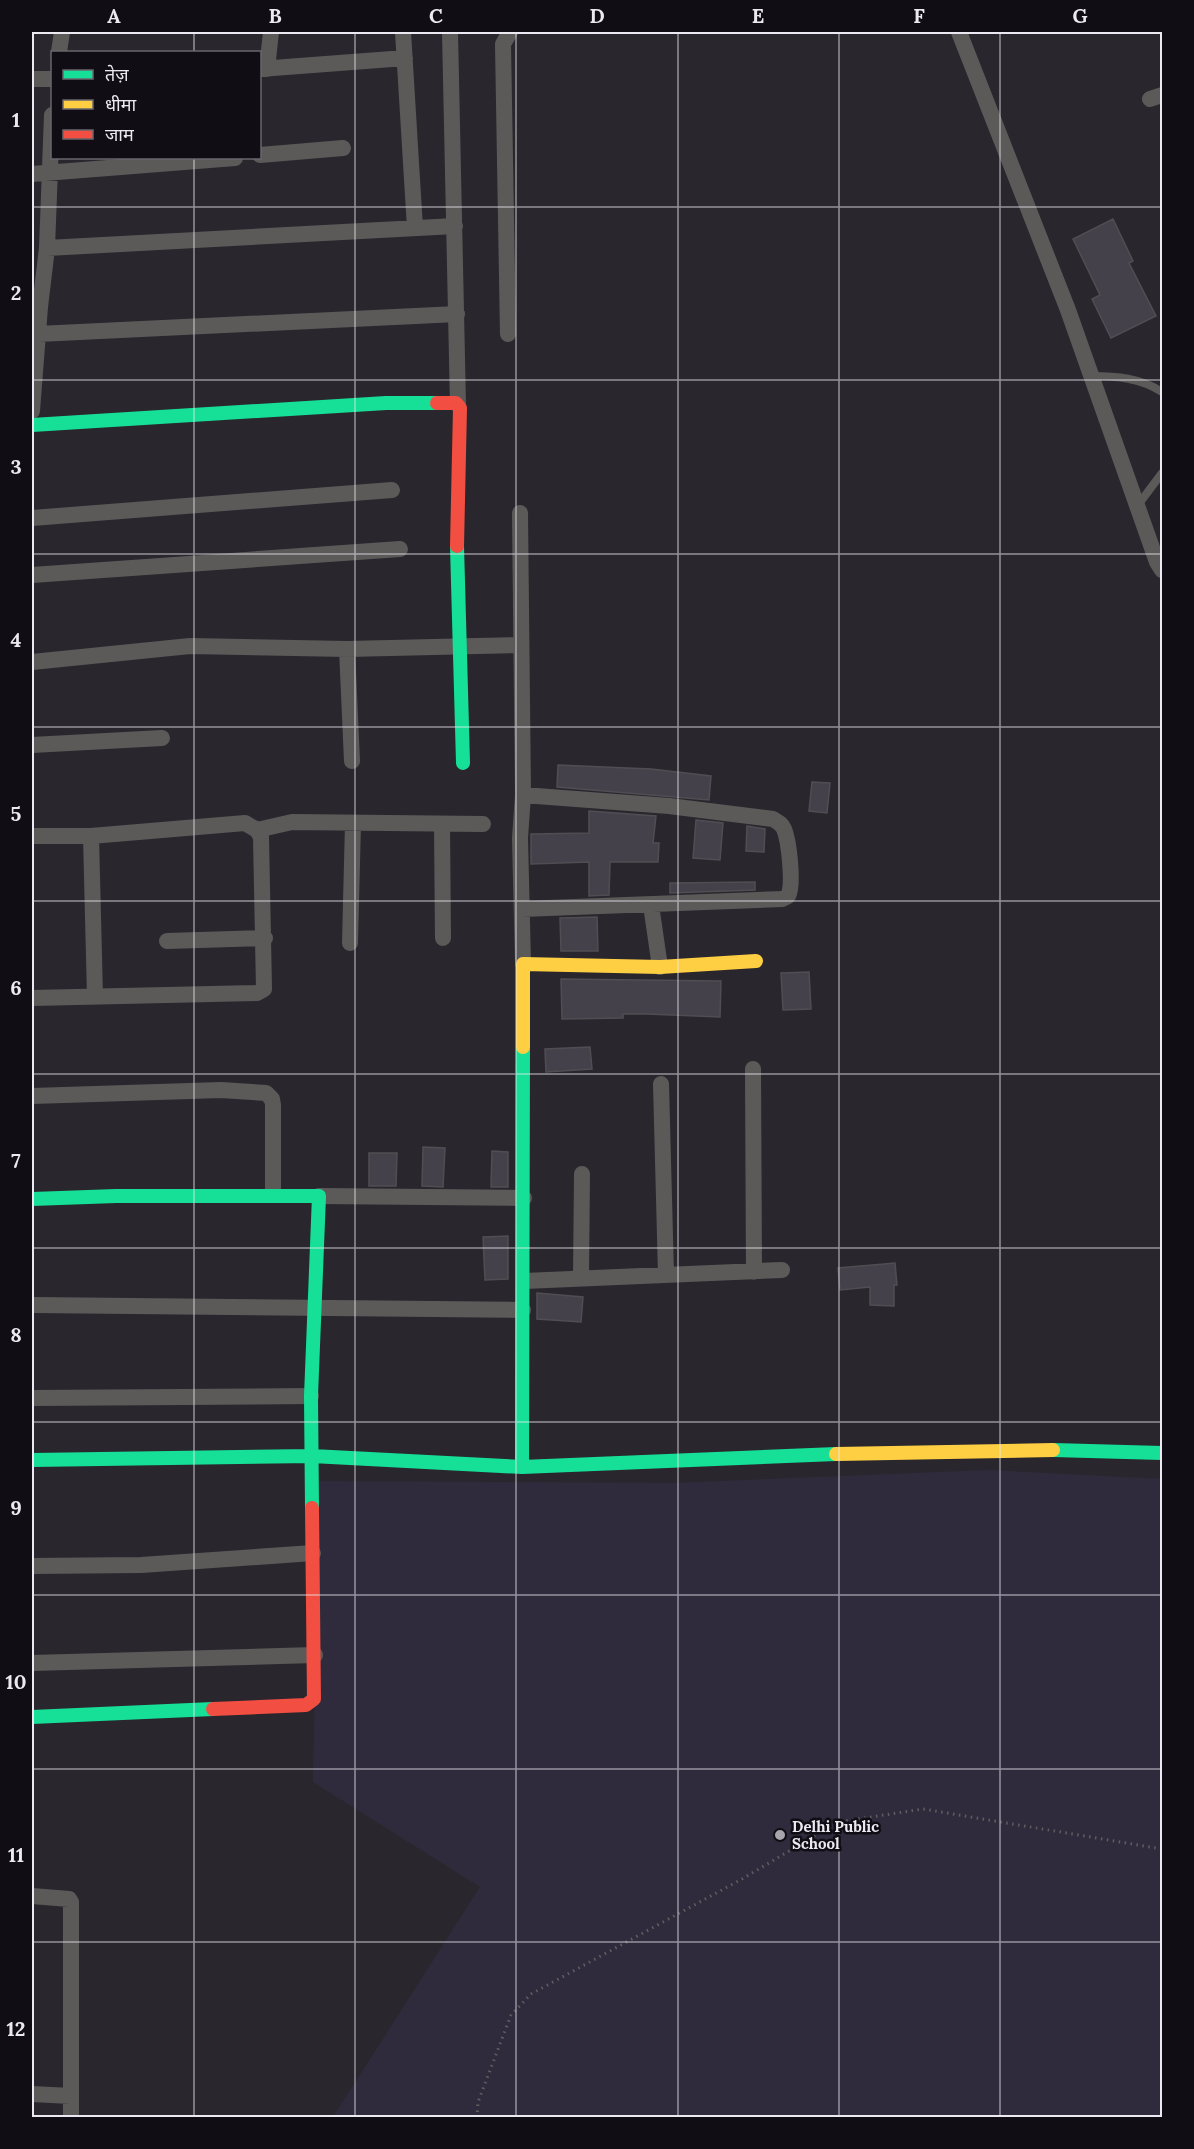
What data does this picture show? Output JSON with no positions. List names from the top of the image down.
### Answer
{
  "places": ["Delhi Public School"],
  "legend": ["तेज़", "धीमा", "जाम"],
  "grid": {
    "columns": [
      "A",
      "B",
      "C",
      "D",
      "E",
      "F",
      "G"
    ],
    "rows": [
      "1",
      "2",
      "3",
      "4",
      "5",
      "6",
      "7",
      "8",
      "9",
      "10",
      "11",
      "12"
    ]
  }
}
